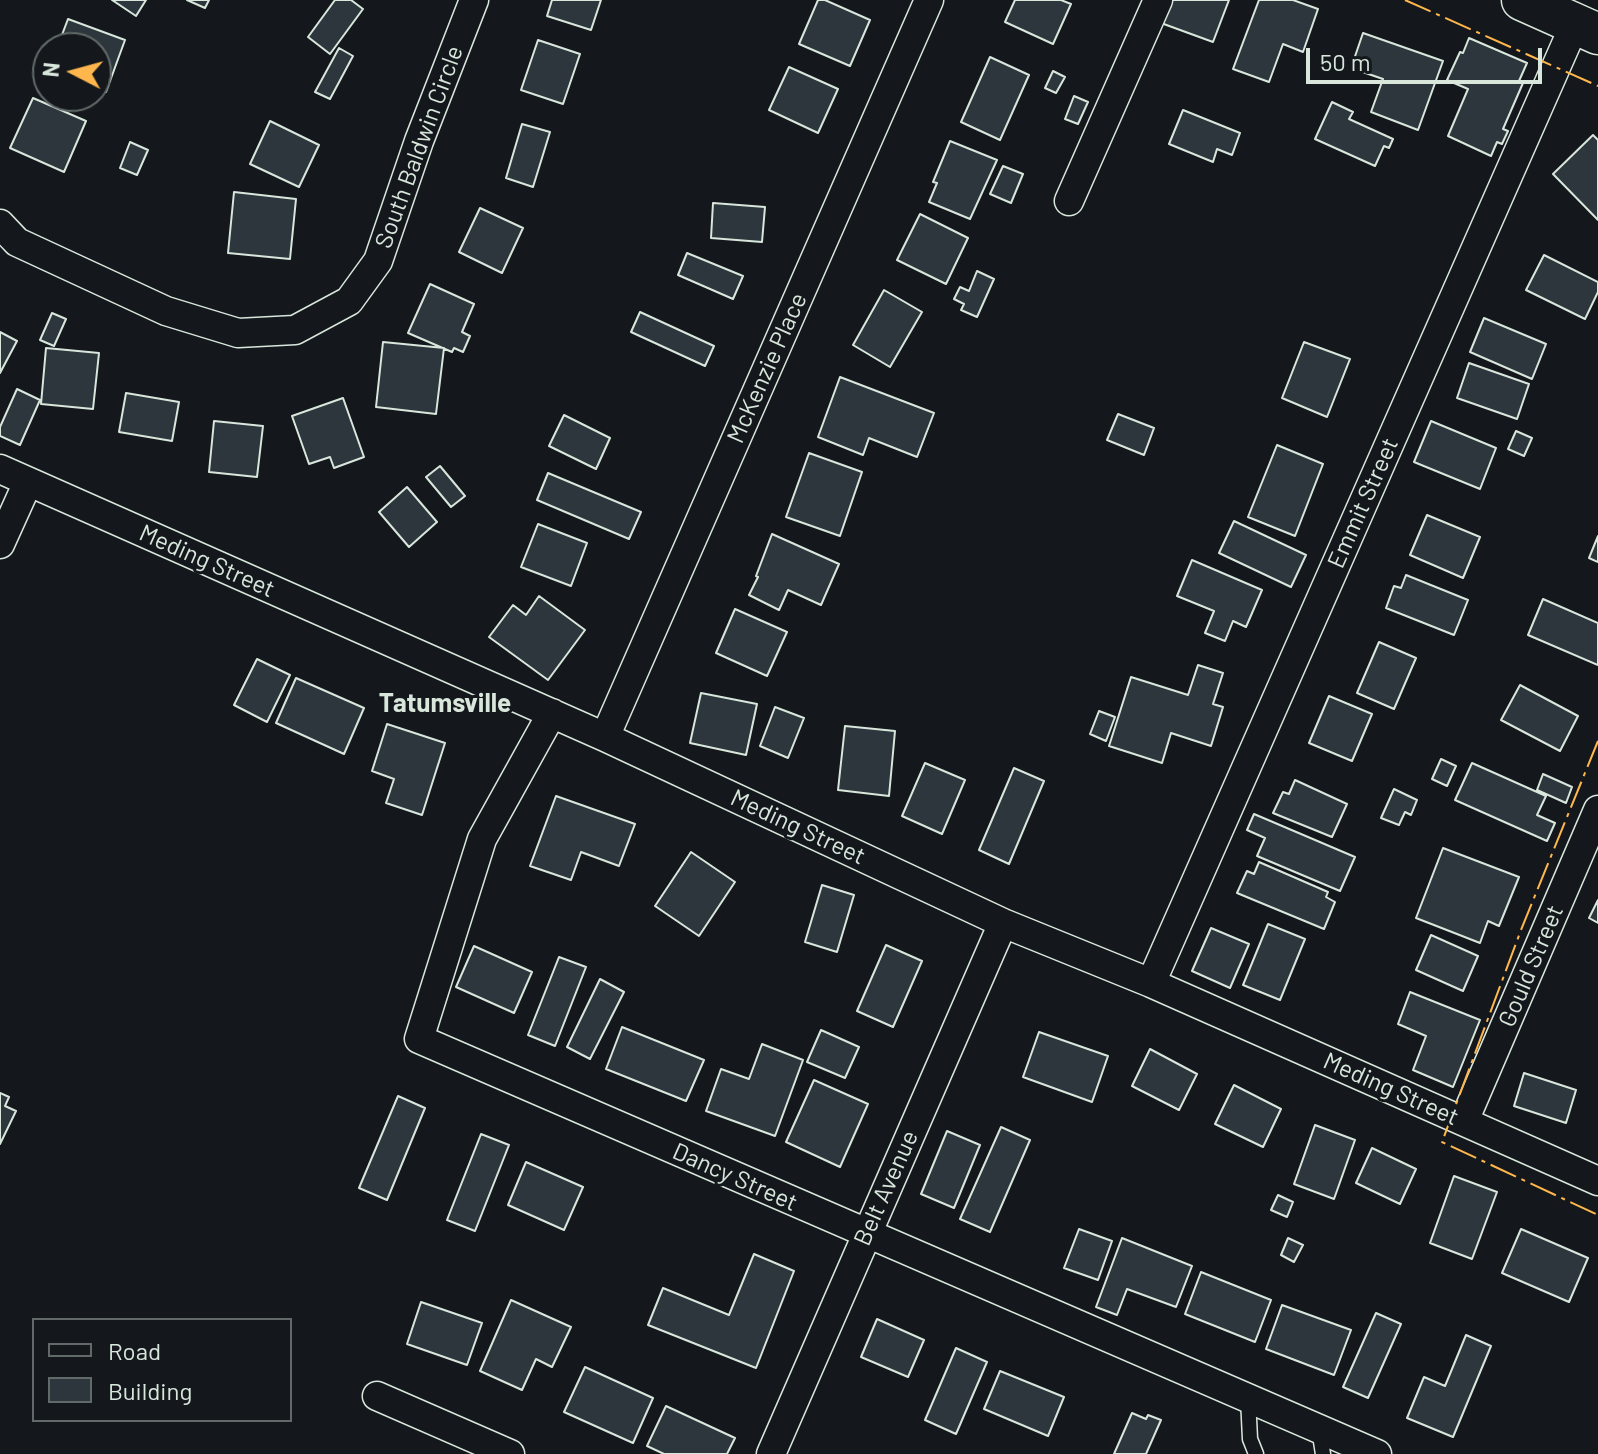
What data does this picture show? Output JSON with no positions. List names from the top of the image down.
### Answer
{
  "streets": {
    "street": [
      "South Baldwin Circle",
      "McKenzie Place",
      "Emmit Street",
      "Meding Street",
      "Gould Street",
      "Dancy Street",
      "Belt Avenue"
    ]
  },
  "crossings": [
    ["McKenzie Place", "Meding Street"],
    ["Emmit Street", "Meding Street"],
    ["Meding Street", "Gould Street"],
    ["Meding Street", "Dancy Street"],
    ["Meding Street", "Belt Avenue"],
    ["Dancy Street", "Belt Avenue"]
  ],
  "districts": ["Tatumsville"],
  "legend": ["Road", "Building"],
  "scale_bar": "50 m",
  "north": "left"
}
